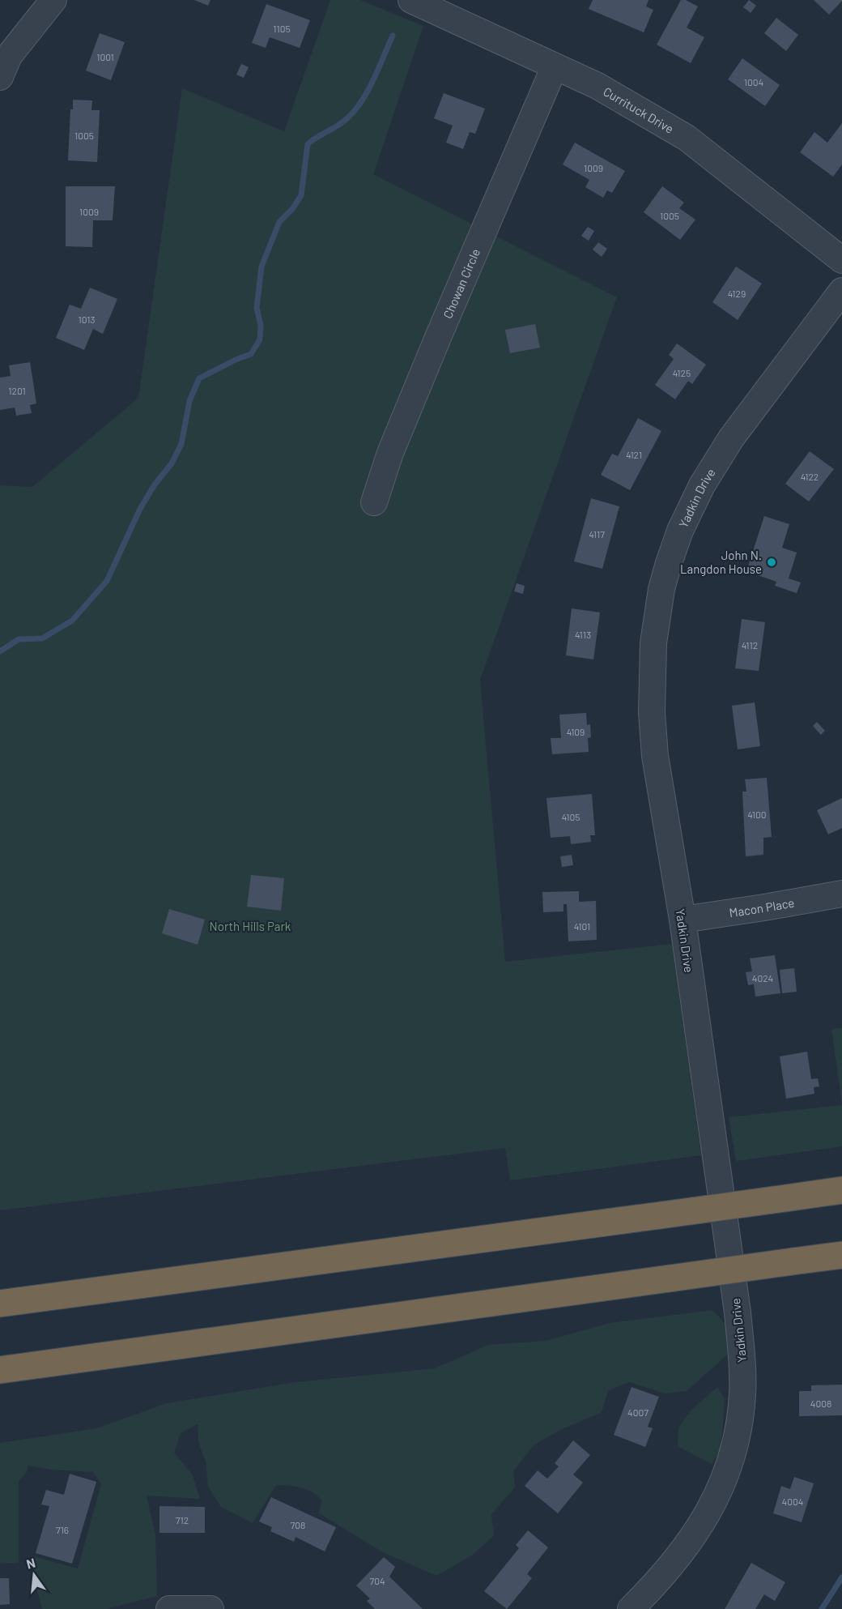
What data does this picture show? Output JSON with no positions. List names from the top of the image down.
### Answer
{
  "streets": {
    "street": [
      "Currituck Drive",
      "Chowan Circle",
      "Yadkin Drive",
      "Macon Place"
    ]
  },
  "crossings": [
    ["Currituck Drive", "Chowan Circle"],
    ["Yadkin Drive", "Macon Place"]
  ],
  "parks": ["North Hills Park"],
  "places": ["John N. Langdon House"],
  "house_numbers": [
    "1105",
    "1001",
    "1004",
    "1005",
    "1009",
    "1009",
    "1005",
    "4129",
    "1013",
    "4125",
    "1201",
    "4121",
    "4122",
    "4117",
    "4113",
    "4112",
    "4109",
    "4100",
    "4105",
    "4101",
    "4024",
    "4008",
    "4007",
    "4004",
    "712",
    "708",
    "716",
    "704"
  ],
  "north": "top"
}
